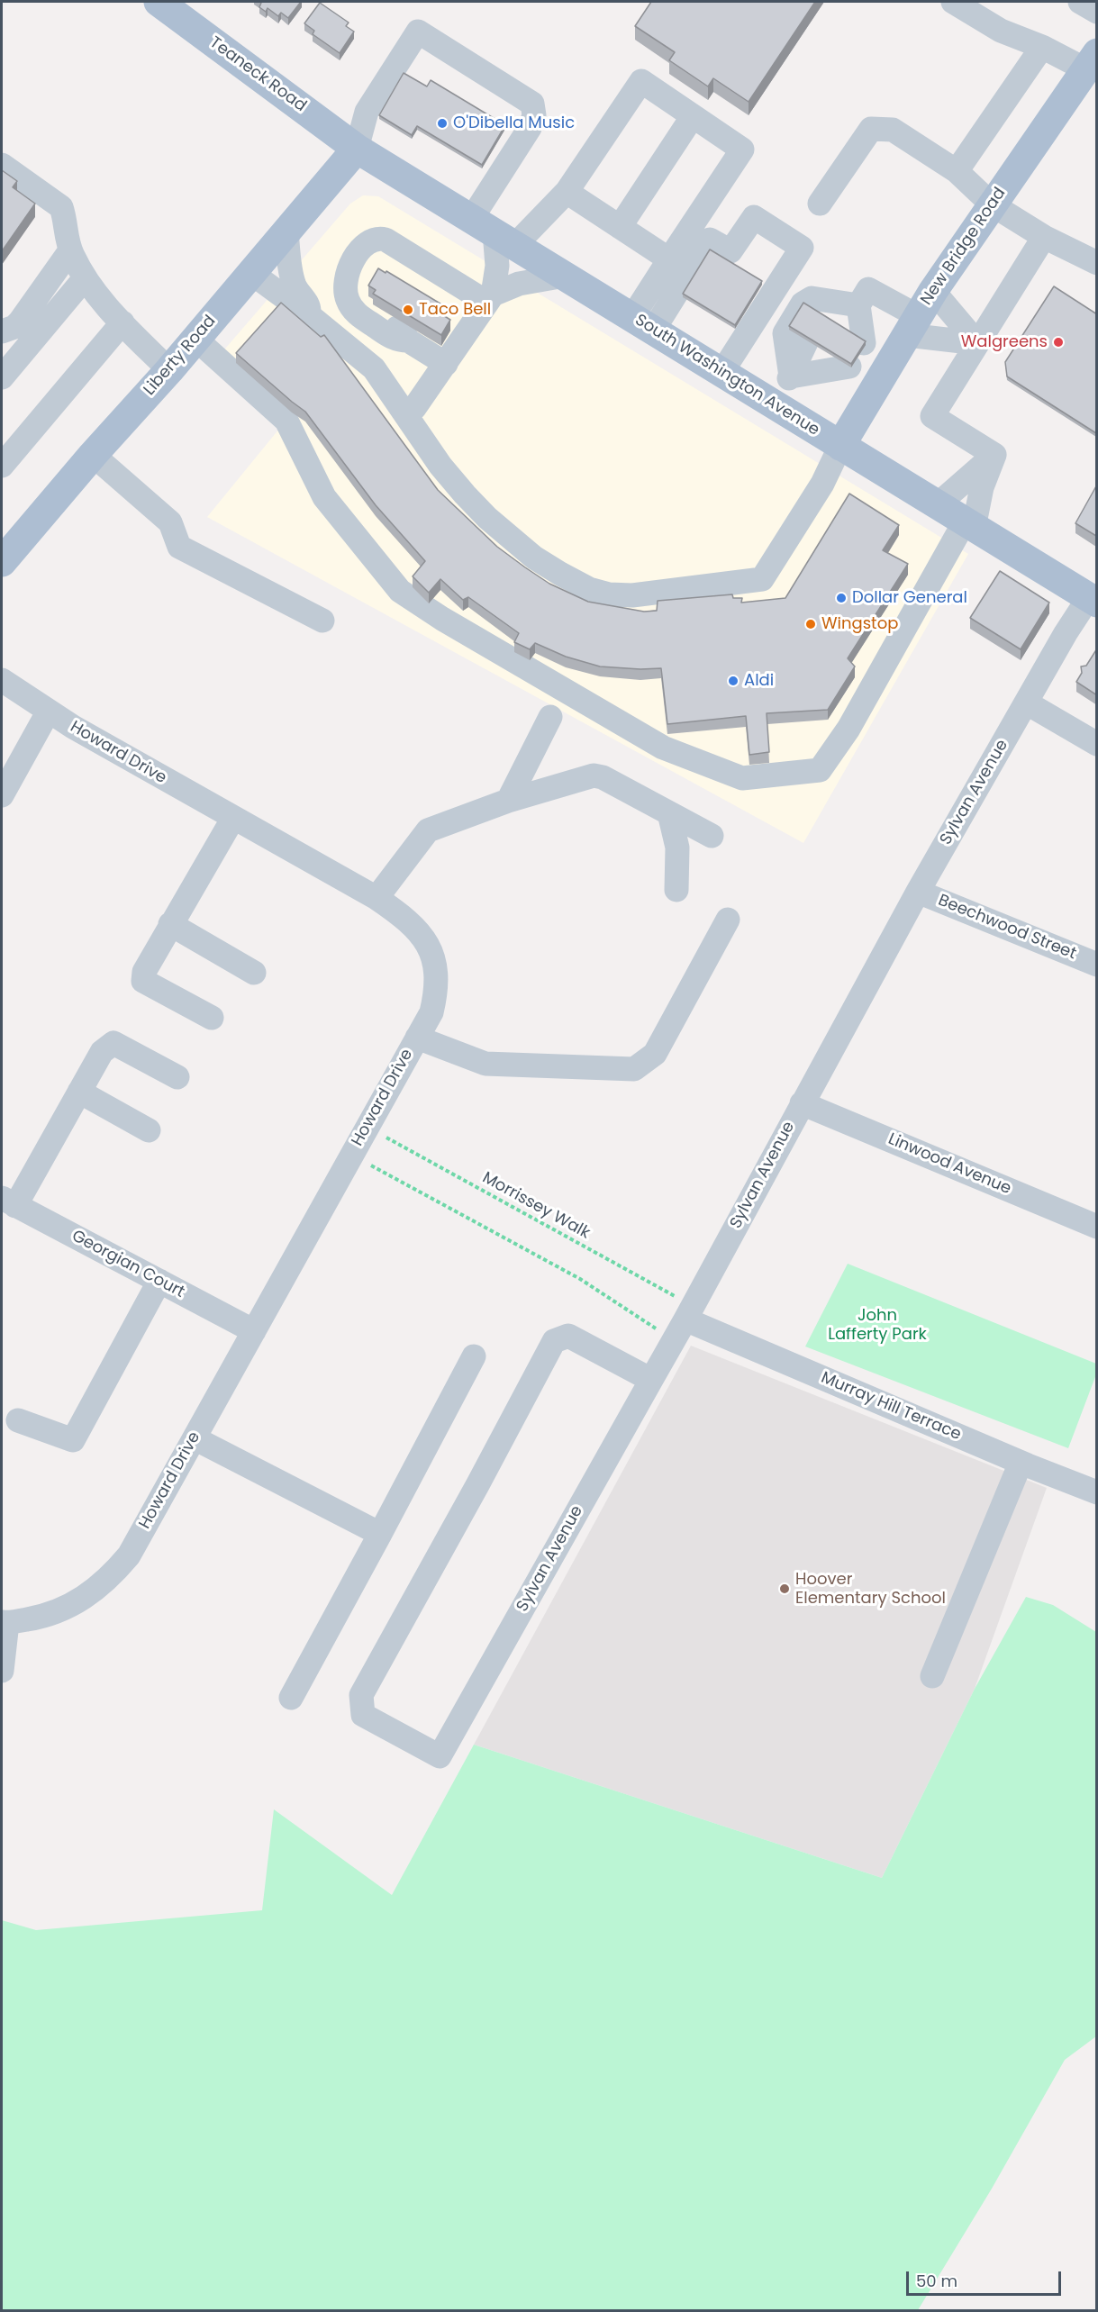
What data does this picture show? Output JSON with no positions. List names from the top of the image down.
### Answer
{
  "streets": {
    "main road": [
      "Teaneck Road",
      "New Bridge Road",
      "Liberty Road",
      "South Washington Avenue"
    ],
    "street": [
      "Howard Drive",
      "Sylvan Avenue",
      "Beechwood Street",
      "Linwood Avenue",
      "Georgian Court",
      "Murray Hill Terrace"
    ],
    "path": ["Morrissey Walk"]
  },
  "crossings": [
    ["Teaneck Road", "Liberty Road"],
    ["Teaneck Road", "South Washington Avenue"],
    ["New Bridge Road", "South Washington Avenue"],
    ["Liberty Road", "South Washington Avenue"],
    ["South Washington Avenue", "Sylvan Avenue"],
    ["Howard Drive", "Morrissey Walk"],
    ["Howard Drive", "Georgian Court"],
    ["Sylvan Avenue", "Beechwood Street"],
    ["Sylvan Avenue", "Linwood Avenue"],
    ["Sylvan Avenue", "Morrissey Walk"],
    ["Sylvan Avenue", "Murray Hill Terrace"],
    ["Morrissey Walk", "Murray Hill Terrace"]
  ],
  "parks": ["John Lafferty Park"],
  "places": [
    "O'Dibella Music",
    "Taco Bell",
    "Walgreens",
    "Dollar General",
    "Wingstop",
    "Aldi",
    "Hoover Elementary School"
  ],
  "scale_bar": "50 m"
}
